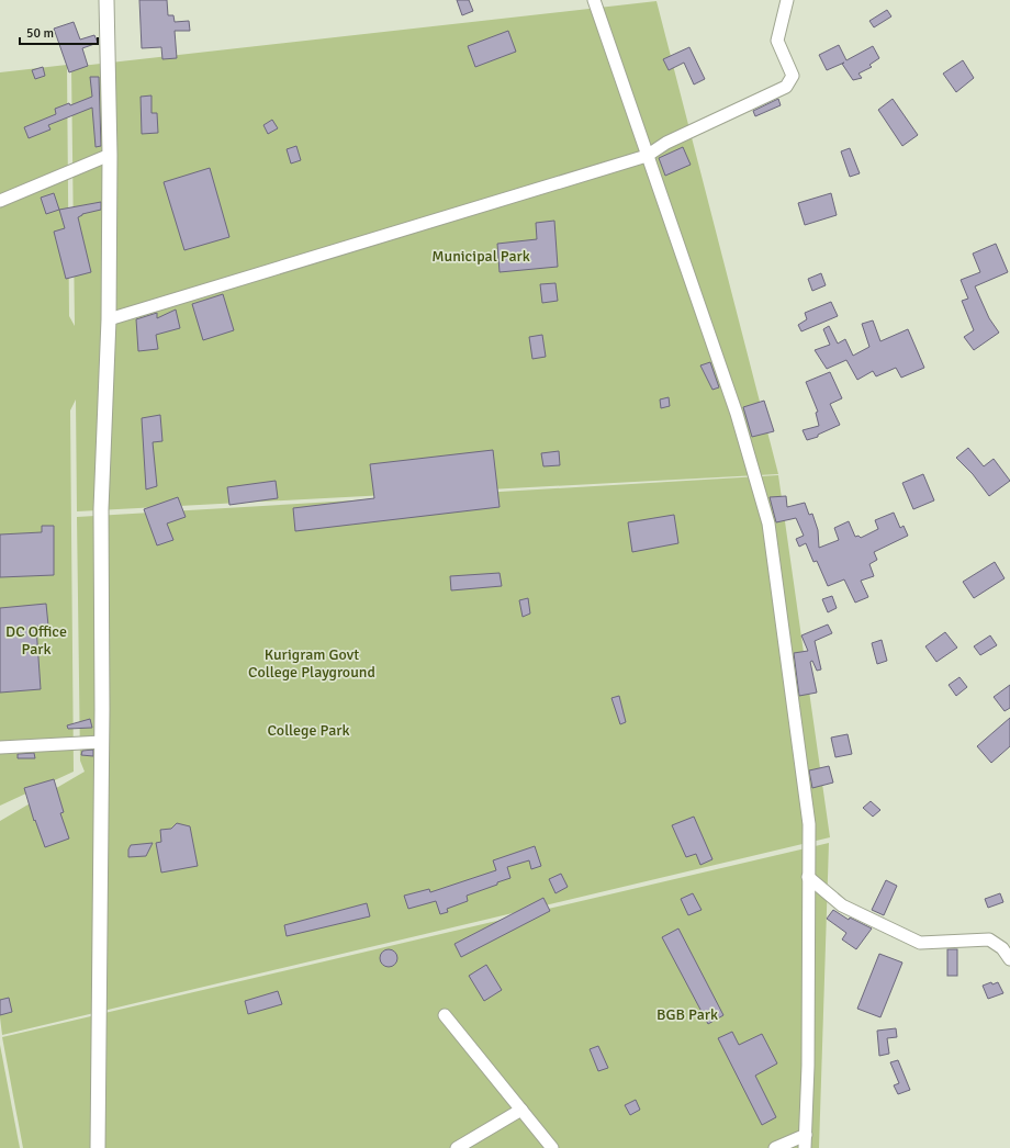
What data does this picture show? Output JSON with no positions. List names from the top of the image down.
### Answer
{
  "parks": [
    "Municipal Park",
    "DC Office Park",
    "Kurigram Govt College Playground",
    "College Park",
    "BGB Park"
  ],
  "scale_bar": "50 m"
}
